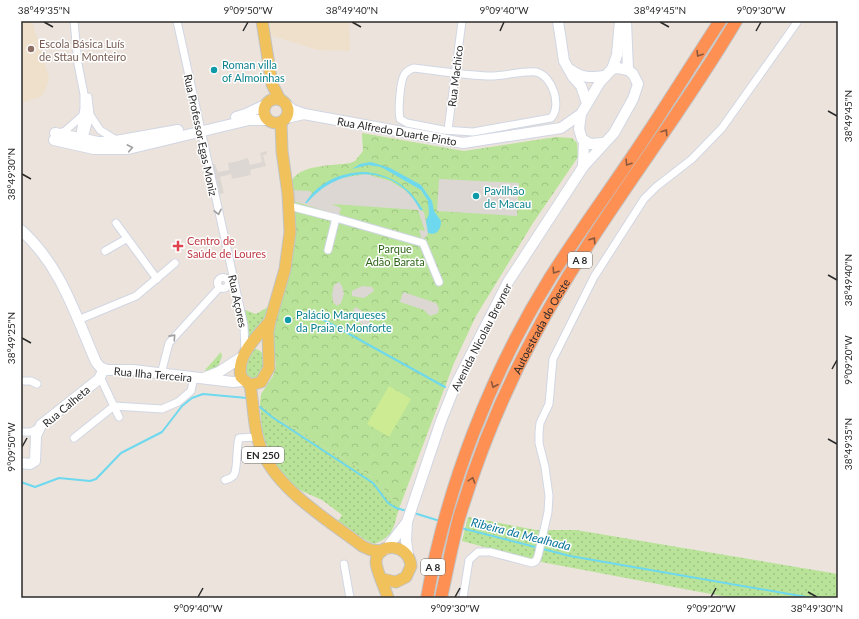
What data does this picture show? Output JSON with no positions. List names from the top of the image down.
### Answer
{
  "streets": {
    "highway": ["A 8", "Autoestrada do Oeste"],
    "main road": ["EN 250"],
    "street": [
      "Rua Machico",
      "Rua Alfredo Duarte Pinto",
      "Rua Professor Egas Moniz",
      "Rua Açores",
      "Avenida Nicolau Breyner",
      "Rua Ilha Terceira",
      "Rua Calheta"
    ]
  },
  "crossings": [
    ["Rua Alfredo Duarte Pinto", "Rua Professor Egas Moniz"],
    ["Rua Alfredo Duarte Pinto", "Avenida Nicolau Breyner"],
    ["Rua Professor Egas Moniz", "Rua Açores"],
    ["Rua Açores", "Rua Ilha Terceira"],
    ["Rua Açores", "EN 250"],
    ["Rua Ilha Terceira", "Rua Calheta"],
    ["Rua Ilha Terceira", "EN 250"]
  ],
  "one_way": ["Rua Professor Egas Moniz"],
  "water": ["Ribeira da Mealhada"],
  "parks": ["Parque Adão Barata"],
  "places": {
    "other": [
      "Escola Básica Luís de Sttau Monteiro",
      "Roman villa of Almoinhas",
      "Pavilhão de Macau",
      "Palácio Marqueses da Praia e Monforte"
    ],
    "health": ["Centro de Saúde de Loures"]
  },
  "coordinates": [
    "38°49'35\"N",
    "9°09'50\"W",
    "38°49'40\"N",
    "9°09'40\"W",
    "38°49'45\"N",
    "9°09'30\"W",
    "38°49'30\"N",
    "38°49'25\"N",
    "9°09'20\"W"
  ]
}
